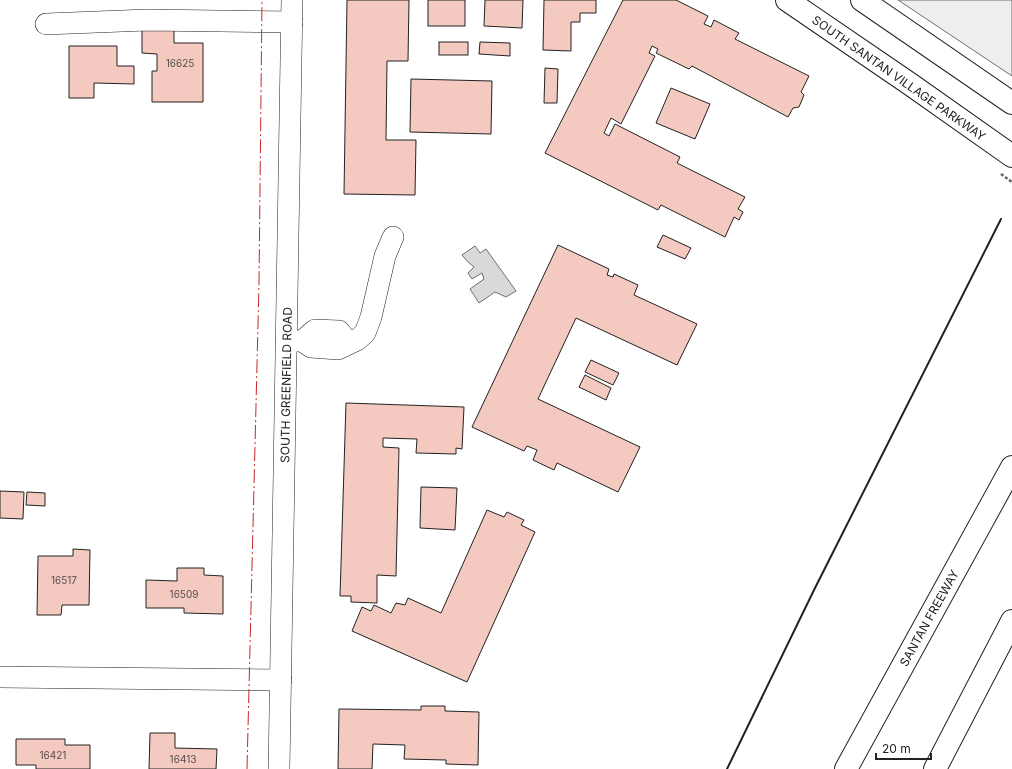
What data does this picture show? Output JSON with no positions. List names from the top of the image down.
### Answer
{
  "streets": {
    "main road": ["SOUTH SANTAN VILLAGE PARKWAY", "SANTAN FREEWAY"],
    "street": ["SOUTH GREENFIELD ROAD"]
  },
  "house_numbers": [
    "16625",
    "16517",
    "16509",
    "16421",
    "16413"
  ],
  "scale_bar": "20 m"
}
